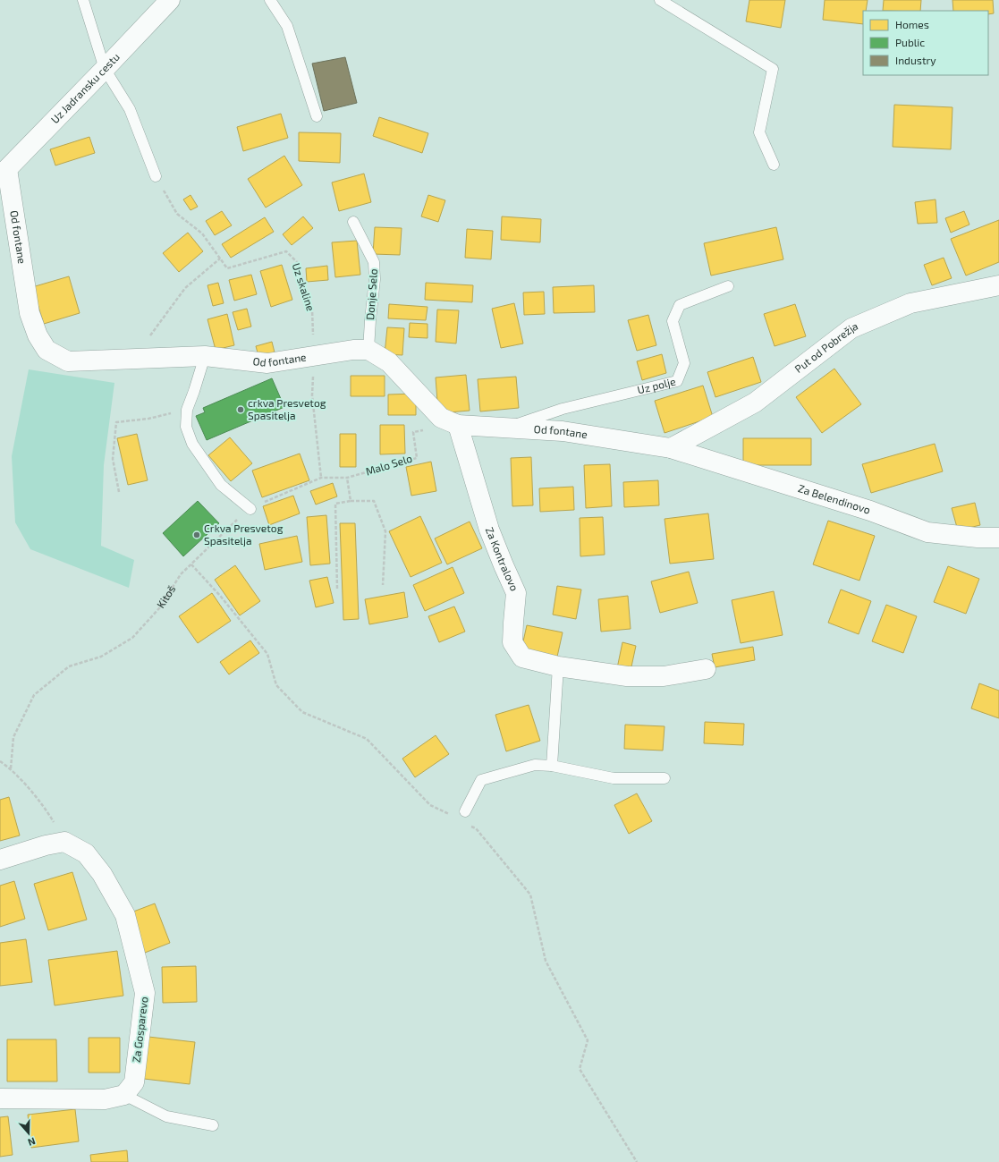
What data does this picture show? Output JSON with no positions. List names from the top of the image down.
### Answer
{
  "streets": {
    "street": [
      "Uz Jadransku cestu",
      "Od fontane",
      "Put od Pobrežja",
      "Za Belendinovo",
      "Za Kontralovo",
      "Za Gosparevo"
    ],
    "lane": ["Donje Selo", "Uz polje"],
    "path": ["Uz skaline", "Malo Selo", "Kitoš"]
  },
  "crossings": [
    ["Uz Jadransku cestu", "Od fontane"],
    ["Od fontane", "Uz skaline"],
    ["Od fontane", "Donje Selo"],
    ["Od fontane", "Put od Pobrežja"],
    ["Od fontane", "Uz polje"],
    ["Od fontane", "Malo Selo"],
    ["Od fontane", "Za Belendinovo"],
    ["Od fontane", "Za Kontralovo"],
    ["Put od Pobrežja", "Za Belendinovo"],
    ["Malo Selo", "Za Kontralovo"],
    ["Malo Selo", "Kitoš"]
  ],
  "places": ["crkva Presvetog Spasitelja", "Crkva Presvetog Spasitelja"],
  "legend": ["Homes", "Public", "Industry"],
  "north": "bottom"
}
